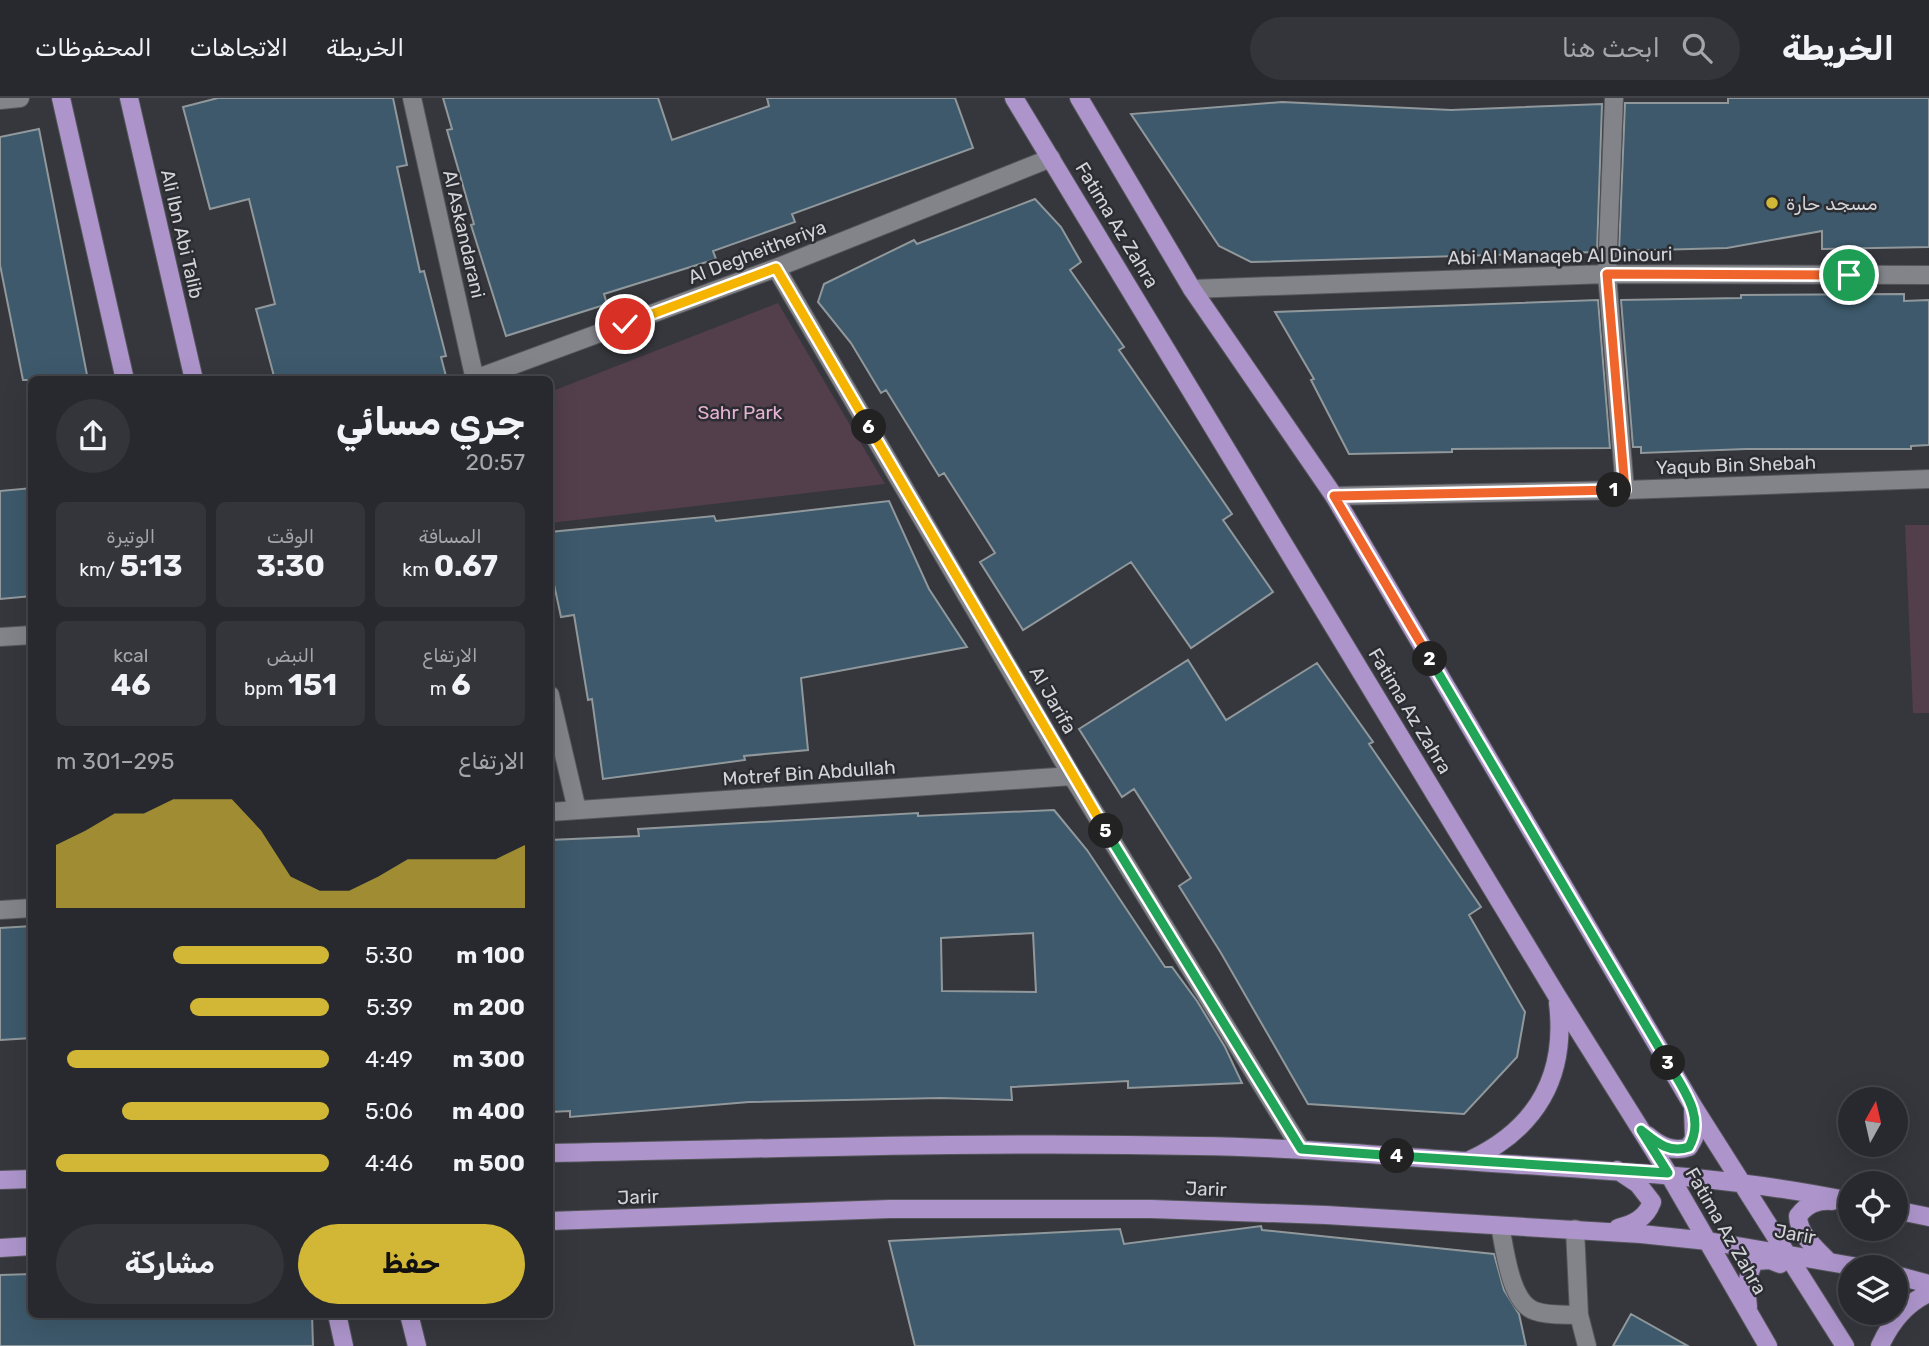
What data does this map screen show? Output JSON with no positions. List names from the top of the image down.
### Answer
{
  "streets": {
    "main road": ["Fatima Az Zahra", "Ali Ibn Abi Talib", "Jarir"],
    "street": [
      "Al Askandarani",
      "Al Degheitheriya",
      "Abi Al Manaqeb Al Dinouri",
      "Yaqub Bin Shebah",
      "Al Jarifa",
      "Motref Bin Abdullah"
    ]
  },
  "crossings": [
    ["Fatima Az Zahra", "Al Degheitheriya"],
    ["Fatima Az Zahra", "Jarir"],
    ["Al Degheitheriya", "Al Jarifa"],
    ["Al Jarifa", "Motref Bin Abdullah"]
  ],
  "parks": ["Sahr Park"],
  "places": ["مسجد حارة"],
  "north": "top",
  "page": {
    "header": "الخريطة",
    "search": "ابحث هنا",
    "nav": ["الخريطة", "الاتجاهات", "المحفوظات"],
    "heading": ["جري مسائي", "20:57"],
    "pins": [
      "6",
      "1",
      "2",
      "5",
      "3",
      "4"
    ],
    "stats": [
      ["المسافة", "0.67 km"],
      ["الوقت", "3:30"],
      ["الوتيرة", "5:13 /km"],
      ["الارتفاع", "6 m"],
      ["النبض", "151 bpm"],
      ["kcal", "46"]
    ],
    "chart": ["الارتفاع", "295–301 m"],
    "list": [
      {
        "name": "100 m",
        "note": "5:30"
      },
      {
        "name": "200 m",
        "note": "5:39"
      },
      {
        "name": "300 m",
        "note": "4:49"
      },
      {
        "name": "400 m",
        "note": "5:06"
      },
      {
        "name": "500 m",
        "note": "4:46"
      }
    ],
    "buttons": ["حفظ", "مشاركة"]
  }
}
